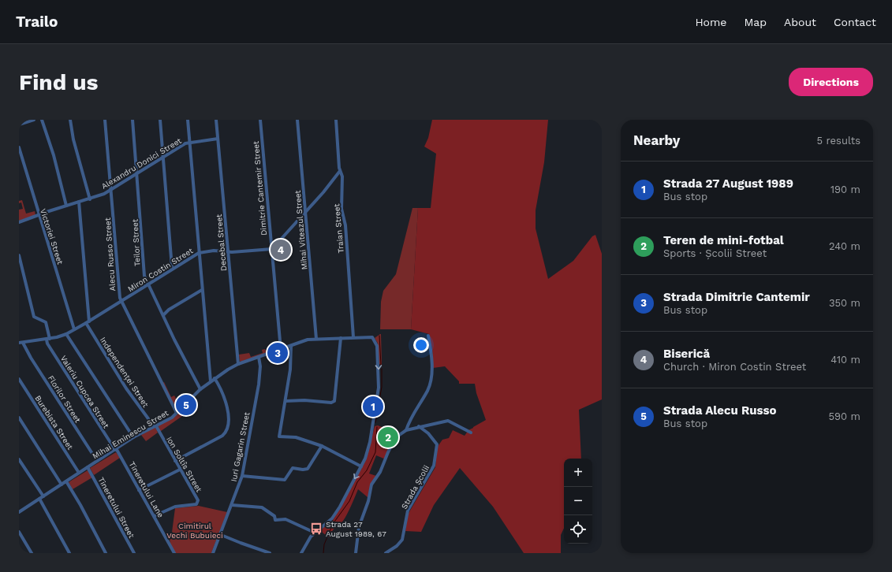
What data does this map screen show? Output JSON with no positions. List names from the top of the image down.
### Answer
{
  "streets": {
    "street": [
      "Alexandru Donici Street",
      "Dimitrie Cantemir Street",
      "Traian Street",
      "Mihai Viteazul Street",
      "Victoriei Street",
      "Teilor Street",
      "Decebal Street",
      "Alecu Russo Street",
      "Miron Costin Street",
      "Independenței Street",
      "Valeriu Cupcea Street",
      "Florilor Street",
      "Burebista Street",
      "Mihai Eminescu Street",
      "Iuri Gagarin Street",
      "Ion Soltîs Street",
      "Strada Școlii",
      "Tineretului Lane",
      "Tineretului Street"
    ]
  },
  "crossings": [
    ["Alexandru Donici Street", "Victoriei Street"],
    ["Alexandru Donici Street", "Teilor Street"],
    ["Alexandru Donici Street", "Decebal Street"],
    ["Alexandru Donici Street", "Alecu Russo Street"],
    ["Alexandru Donici Street", "Independenței Street"],
    ["Dimitrie Cantemir Street", "Miron Costin Street"],
    ["Dimitrie Cantemir Street", "Mihai Eminescu Street"],
    ["Traian Street", "Mihai Eminescu Street"],
    ["Mihai Viteazul Street", "Mihai Eminescu Street"],
    ["Victoriei Street", "Miron Costin Street"],
    ["Teilor Street", "Miron Costin Street"],
    ["Teilor Street", "Mihai Eminescu Street"],
    ["Decebal Street", "Miron Costin Street"],
    ["Decebal Street", "Mihai Eminescu Street"],
    ["Alecu Russo Street", "Miron Costin Street"],
    ["Alecu Russo Street", "Mihai Eminescu Street"],
    ["Miron Costin Street", "Independenței Street"],
    ["Miron Costin Street", "Valeriu Cupcea Street"],
    ["Miron Costin Street", "Florilor Street"],
    ["Independenței Street", "Mihai Eminescu Street"],
    ["Independenței Street", "Ion Soltîs Street"],
    ["Valeriu Cupcea Street", "Mihai Eminescu Street"],
    ["Valeriu Cupcea Street", "Tineretului Lane"],
    ["Florilor Street", "Mihai Eminescu Street"],
    ["Burebista Street", "Mihai Eminescu Street"],
    ["Mihai Eminescu Street", "Iuri Gagarin Street"],
    ["Mihai Eminescu Street", "Ion Soltîs Street"],
    ["Mihai Eminescu Street", "Tineretului Lane"],
    ["Mihai Eminescu Street", "Tineretului Street"],
    ["Ion Soltîs Street", "Tineretului Lane"]
  ],
  "parks": ["Cimitirul Vechi Bubuieci"],
  "places": {
    "bus stop": ["Strada 27 August 1989, 67"]
  },
  "page": {
    "header": "Trailo",
    "nav": [
      "Home",
      "Map",
      "About",
      "Contact"
    ],
    "buttons": "Directions",
    "title": "Find us",
    "heading": ["Nearby", "5 results"],
    "list": [
      {
        "mark": "1",
        "name": "Strada 27 August 1989",
        "note": "Bus stop",
        "value": "190 m"
      },
      {
        "mark": "2",
        "name": "Teren de mini-fotbal",
        "note": "Sports · Școlii Street",
        "value": "240 m"
      },
      {
        "mark": "3",
        "name": "Strada Dimitrie Cantemir",
        "note": "Bus stop",
        "value": "350 m"
      },
      {
        "mark": "4",
        "name": "Biserică",
        "note": "Church · Miron Costin Street",
        "value": "410 m"
      },
      {
        "mark": "5",
        "name": "Strada Alecu Russo",
        "note": "Bus stop",
        "value": "590 m"
      }
    ],
    "pins": [
      "4",
      "3",
      "5",
      "1",
      "2"
    ],
    "map_buttons": ["+", "−"]
  }
}
